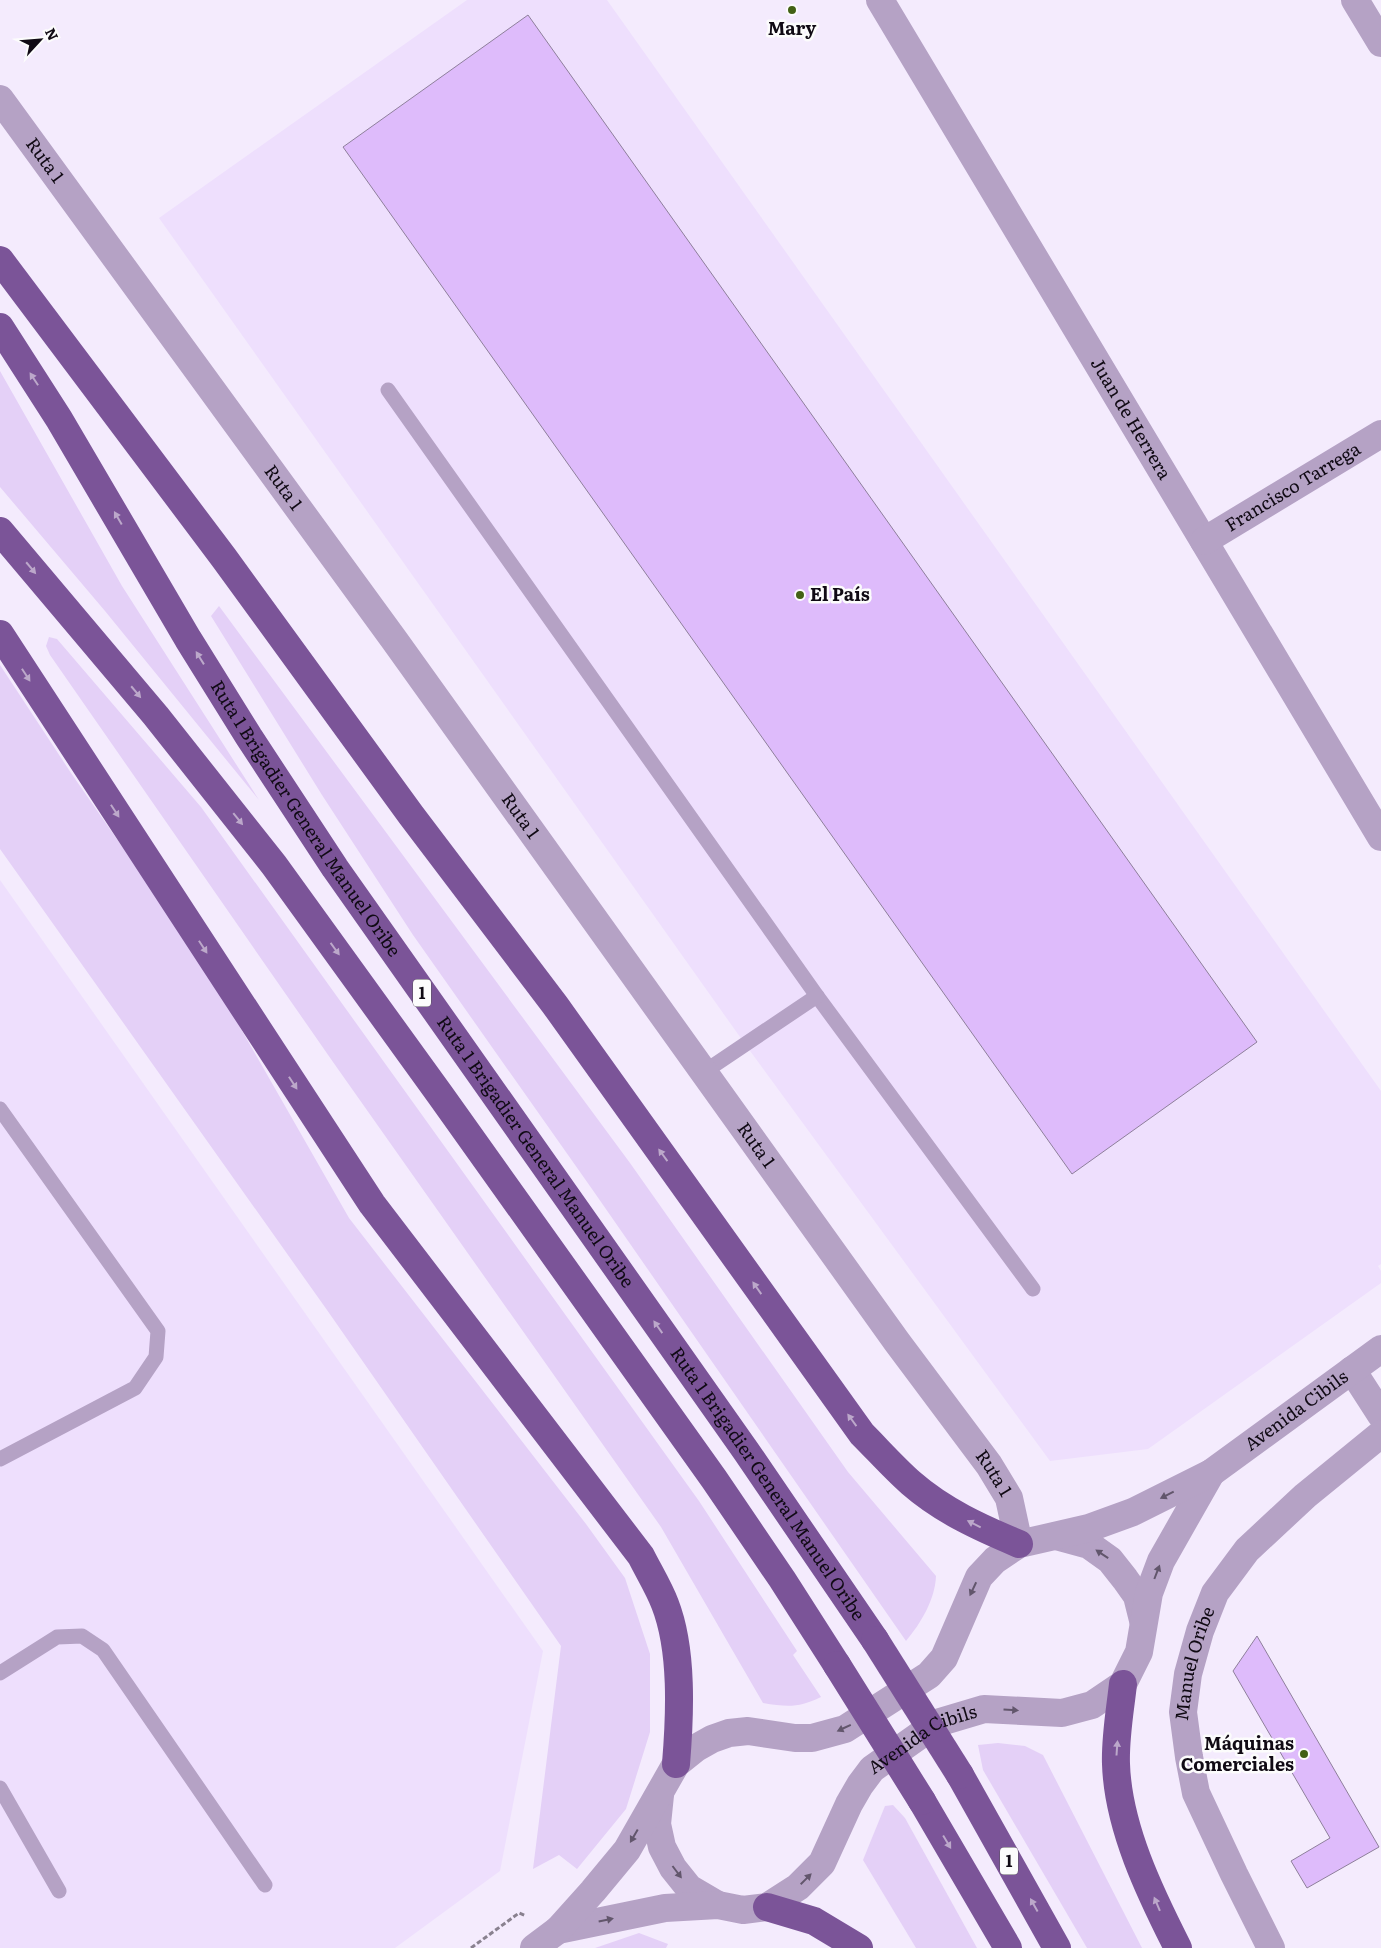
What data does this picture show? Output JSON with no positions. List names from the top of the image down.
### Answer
{
  "streets": {
    "highway": ["Ruta 1 Brigadier General Manuel Oribe", "1"],
    "street": [
      "Ruta 1",
      "Juan de Herrera",
      "Francisco Tarrega",
      "Avenida Cibils",
      "Manuel Oribe"
    ]
  },
  "crossings": [
    ["Ruta 1", "Avenida Cibils"],
    ["Juan de Herrera", "Francisco Tarrega"]
  ],
  "places": ["Mary", "El País", "Máquinas Comerciales"],
  "north": "top right"
}
